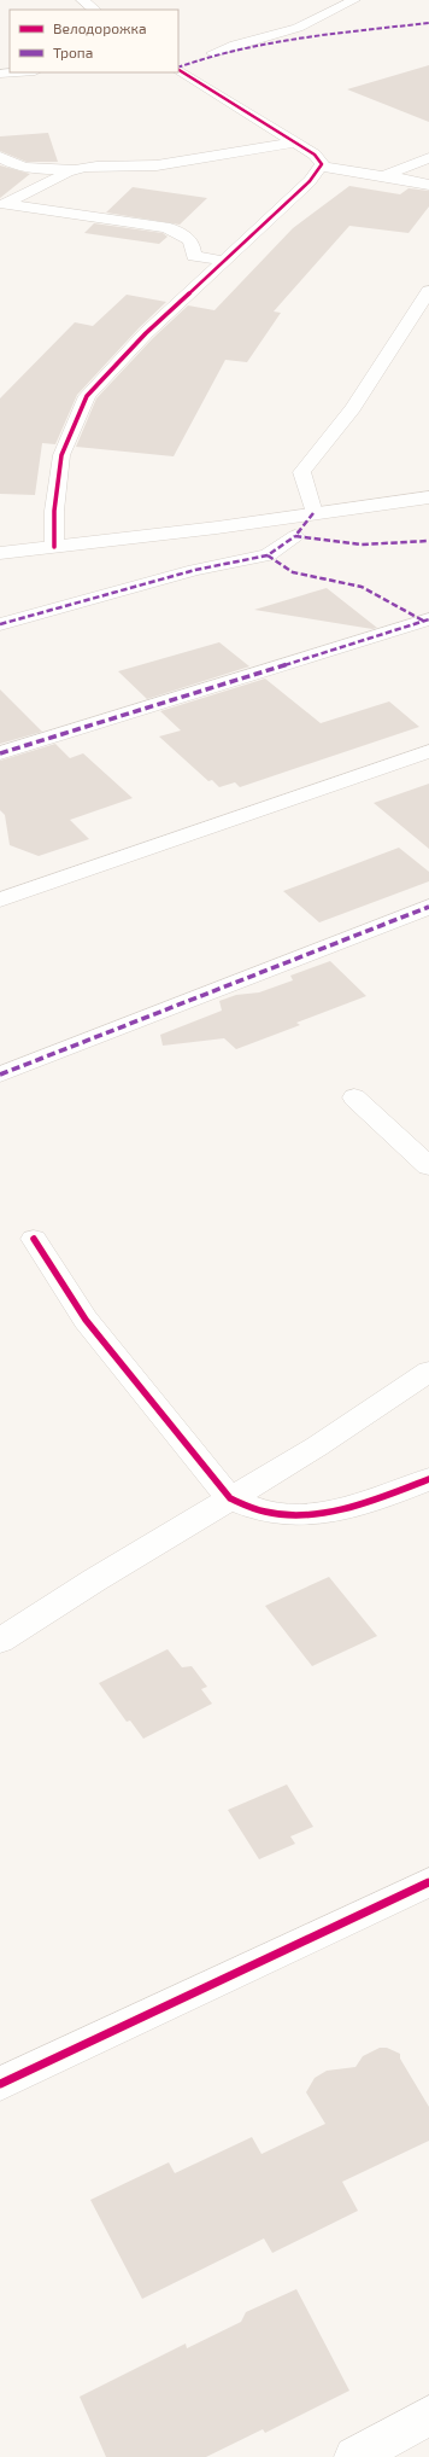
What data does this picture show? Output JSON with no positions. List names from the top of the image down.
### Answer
{
  "legend": ["Велодорожка", "Тропа"]
}
